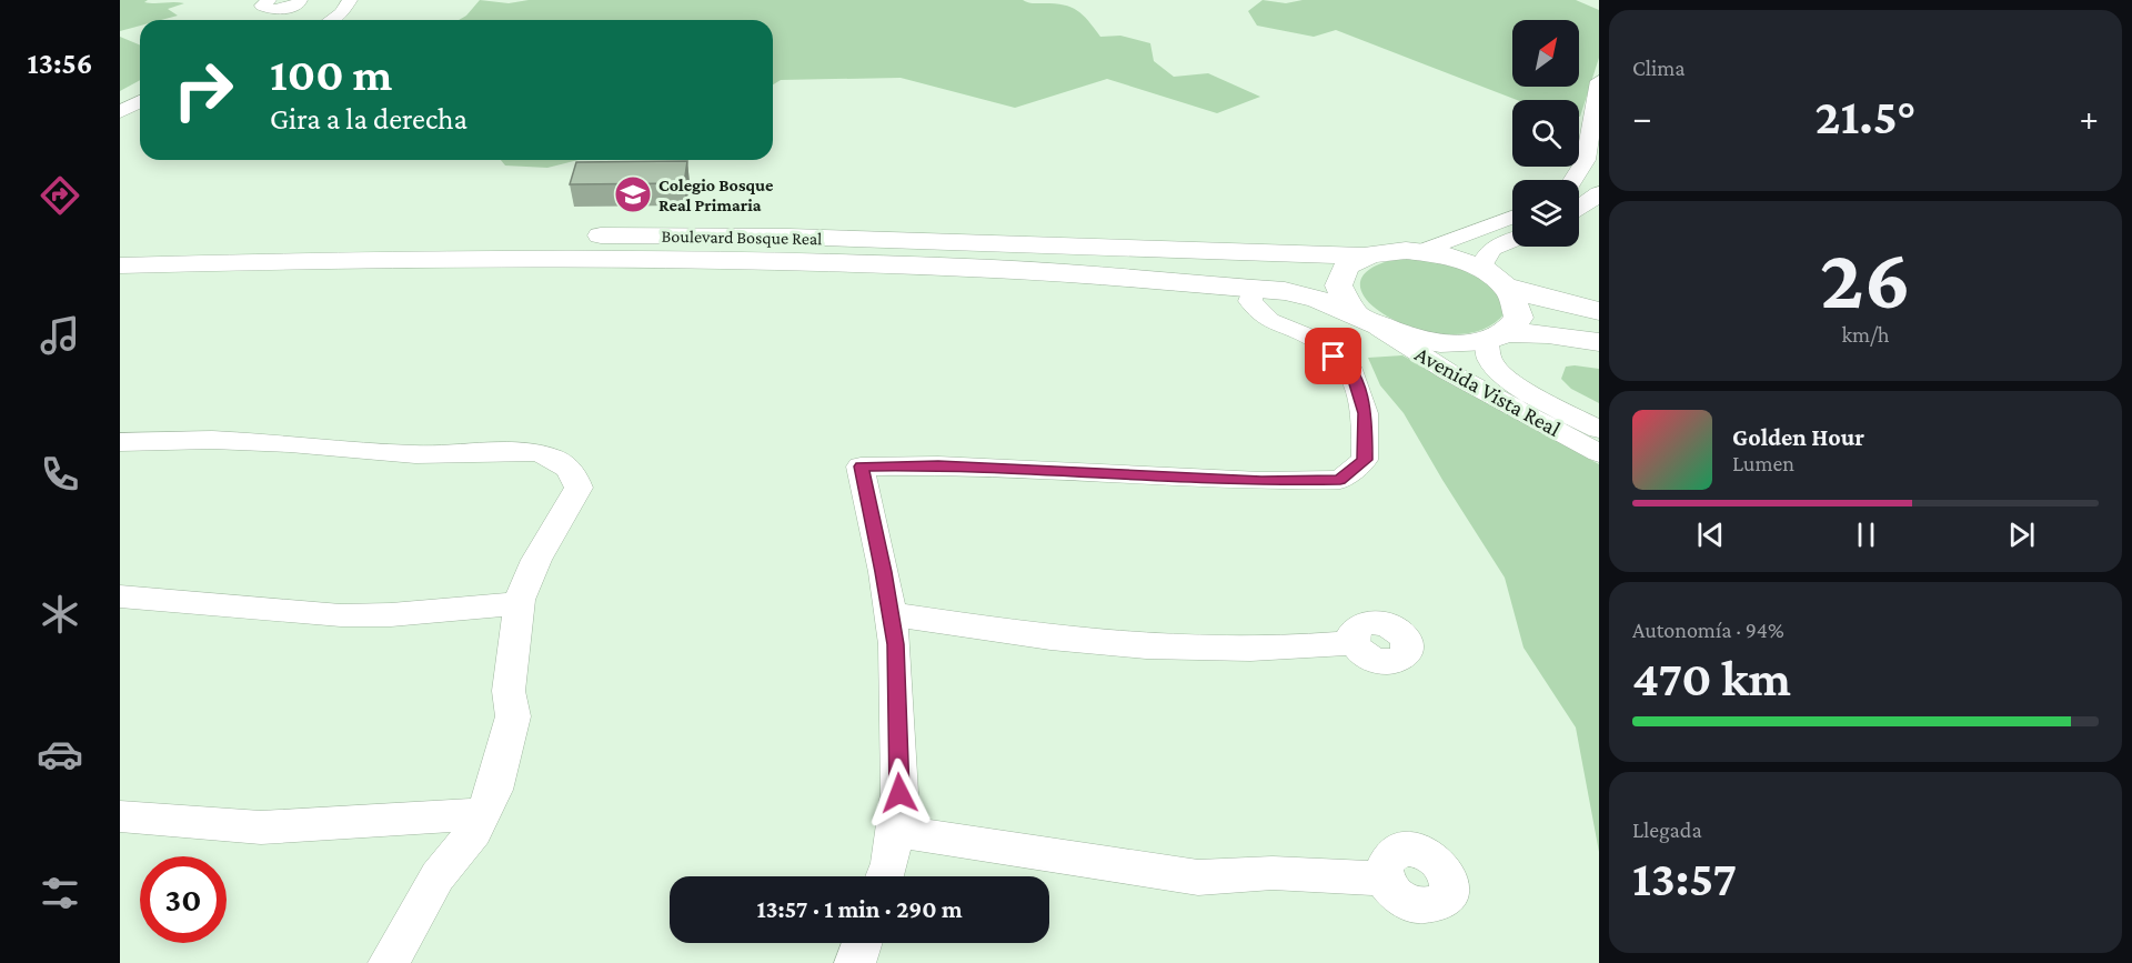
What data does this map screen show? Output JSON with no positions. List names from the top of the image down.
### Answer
{
  "streets": {
    "street": ["Boulevard Bosque Real", "Avenida Vista Real"]
  },
  "crossings": [
    ["Boulevard Bosque Real", "Avenida Vista Real"]
  ],
  "places": {
    "school or university": ["Colegio Bosque Real Primaria"]
  },
  "north": "top right",
  "page": {
    "tabs": "13:56",
    "tile": [
      "Clima",
      ["26", "km/h"],
      ["Autonomía · 94%", "470 km"],
      ["Llegada", "13:57"]
    ],
    "turn": ["100 m", "Gira a la derecha"],
    "heat": ["−", "21.5°", "+"],
    "song": ["Golden Hour", "Lumen"],
    "limit": "30",
    "trip": "13:57 · 1 min · 290 m"
  }
}
